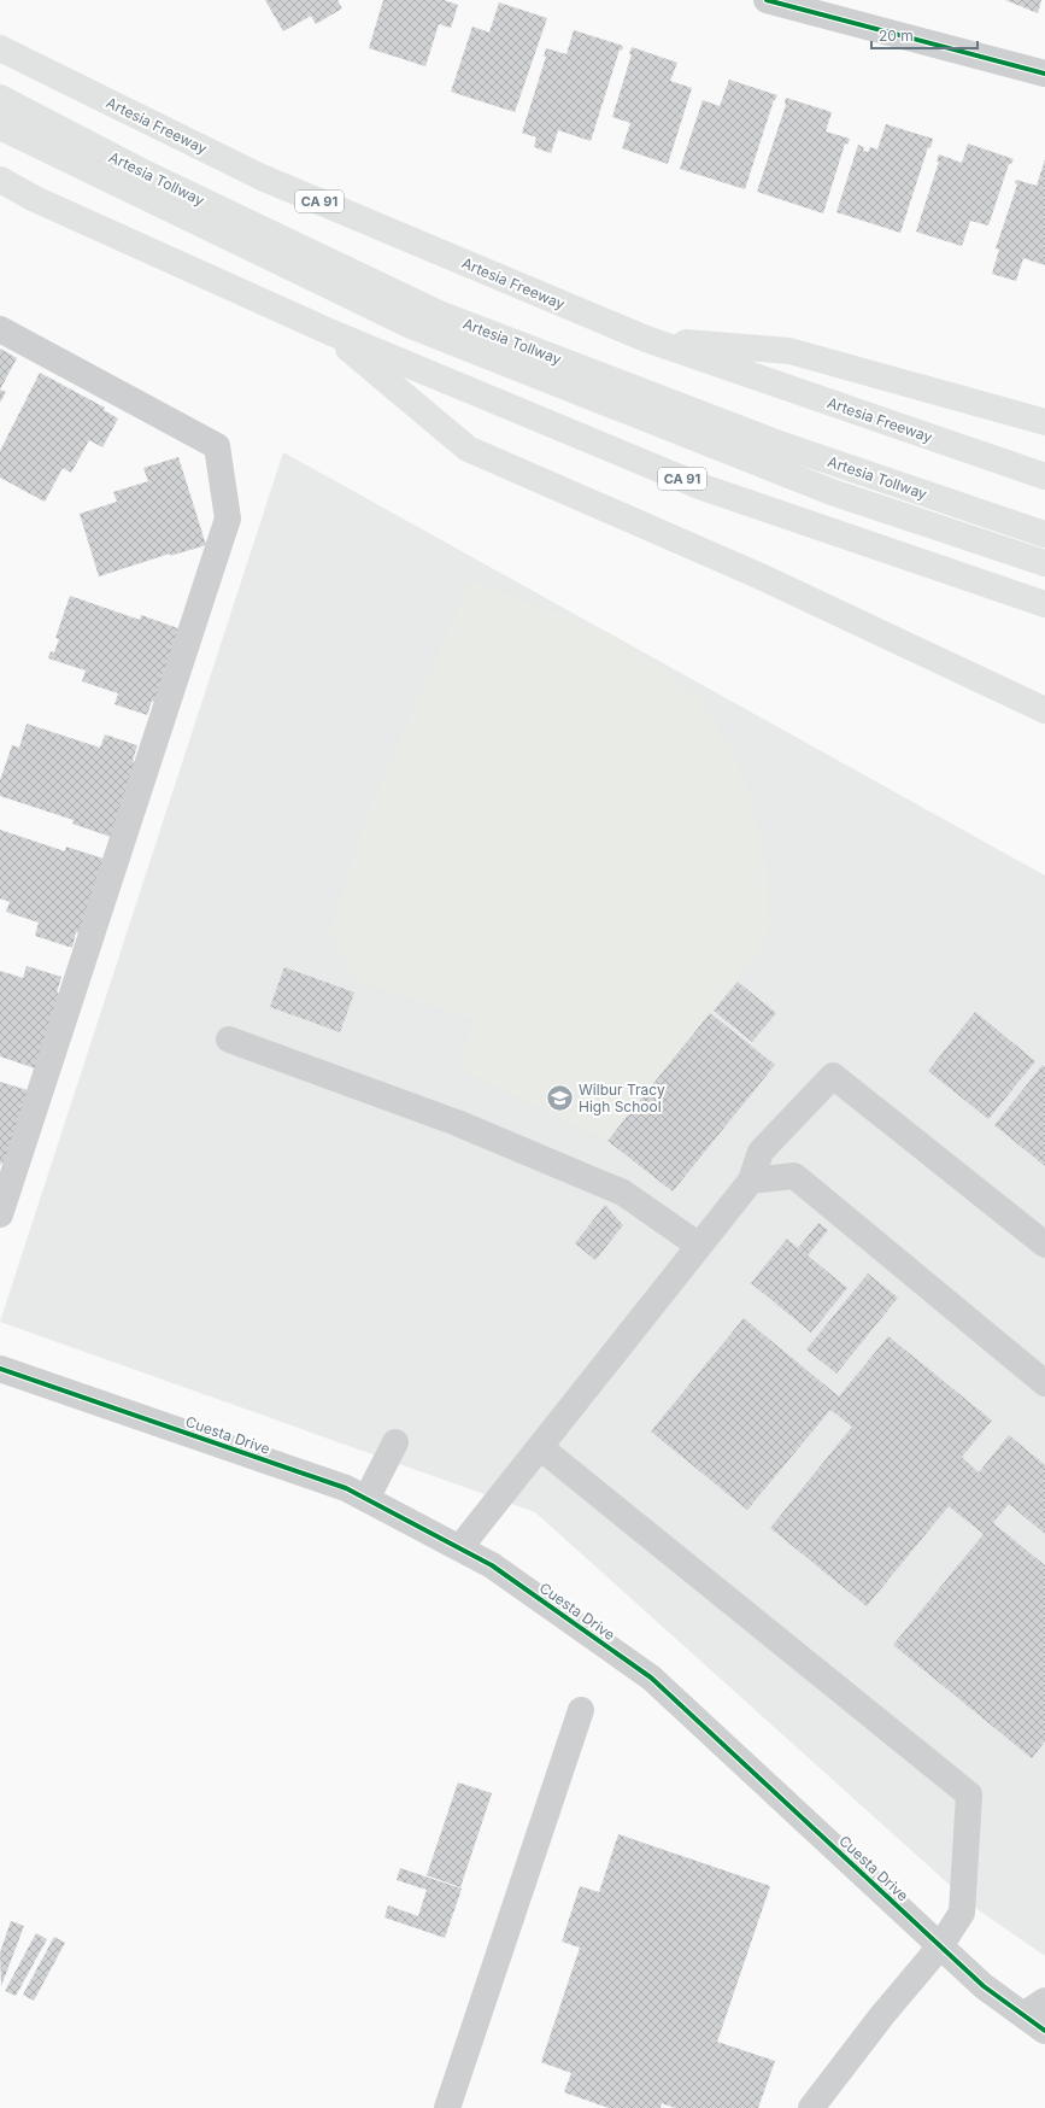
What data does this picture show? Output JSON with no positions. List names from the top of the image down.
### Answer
{
  "streets": {
    "highway": ["Artesia Freeway", "Artesia Tollway", "CA 91"],
    "street": ["Cuesta Drive"]
  },
  "places": {
    "school or university": ["Wilbur Tracy High School"]
  },
  "scale_bar": "20 m"
}
